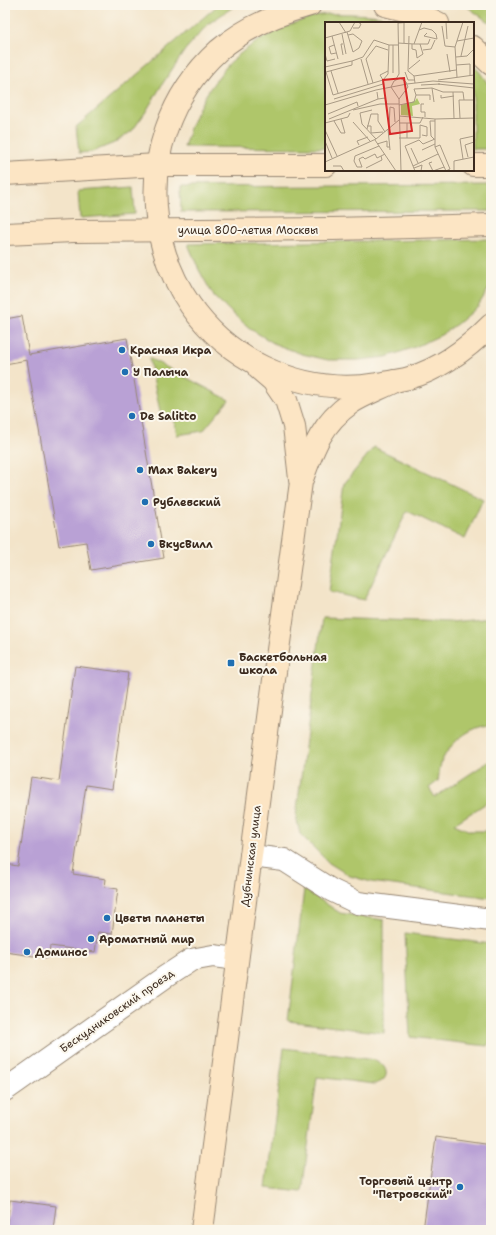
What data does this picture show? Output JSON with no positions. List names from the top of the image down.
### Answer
{
  "streets": {
    "main road": ["улица 800-летия Москвы", "Дубнинская улица"],
    "street": ["Бескудниковский проезд"]
  },
  "crossings": [
    ["Дубнинская улица", "Бескудниковский проезд"]
  ],
  "places": {
    "other": [
      "Красная Икра",
      "У Палыча",
      "De Salitto",
      "Max Bakery",
      "Рублевский",
      "ВкусВилл",
      "Цветы планеты",
      "Ароматный мир",
      "Доминос",
      "Торговый центр \"Петровский\""
    ],
    "transit": ["Баскетбольная школа"]
  }
}
